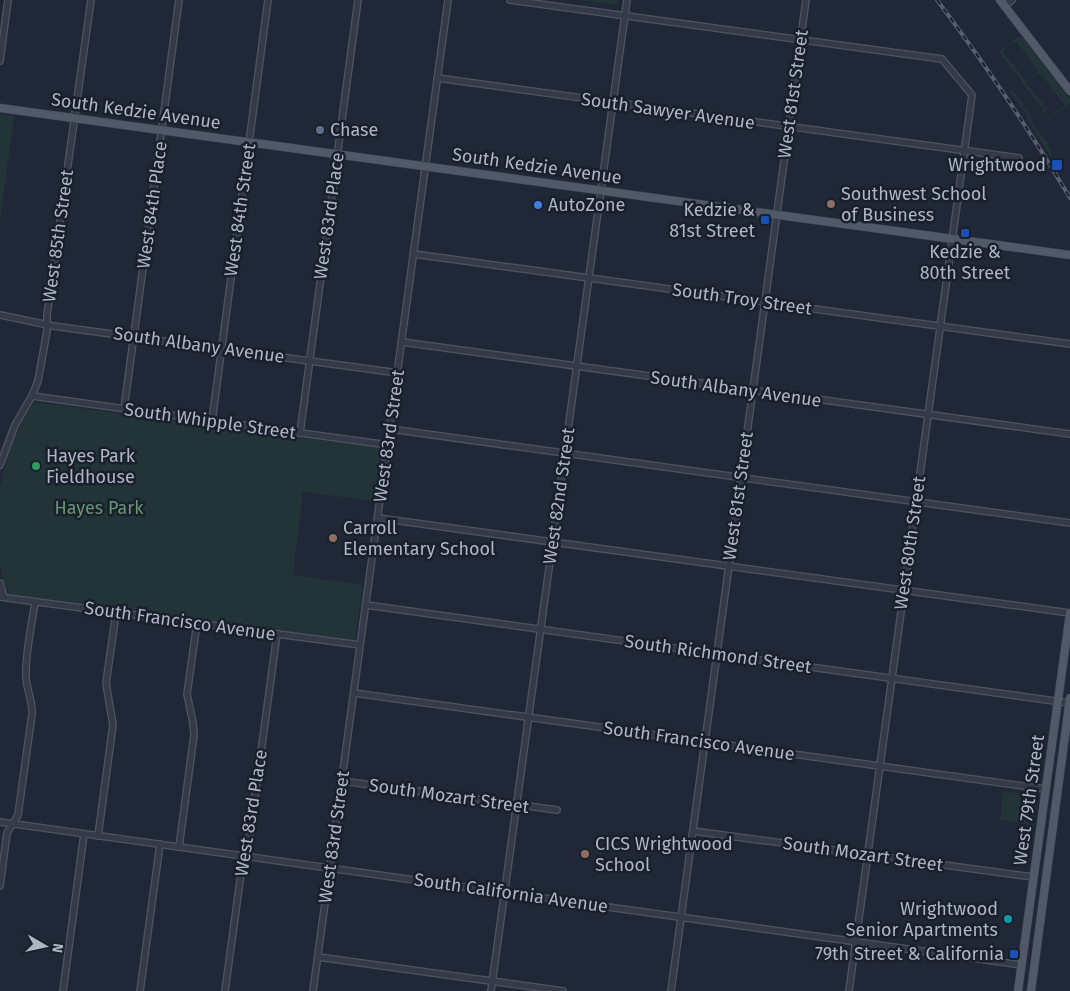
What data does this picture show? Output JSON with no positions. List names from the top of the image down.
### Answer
{
  "streets": {
    "main road": ["South Kedzie Avenue", "West 79th Street"],
    "street": [
      "West 81st Street",
      "South Sawyer Avenue",
      "West 84th Place",
      "West 84th Street",
      "West 83rd Place",
      "West 85th Street",
      "South Troy Street",
      "South Albany Avenue",
      "South Whipple Street",
      "West 83rd Street",
      "West 82nd Street",
      "West 80th Street",
      "South Francisco Avenue",
      "South Richmond Street",
      "South Mozart Street",
      "South California Avenue"
    ]
  },
  "crossings": [
    ["West 81st Street", "South Kedzie Avenue"],
    ["West 81st Street", "South Sawyer Avenue"],
    ["West 81st Street", "South Troy Street"],
    ["West 81st Street", "South Albany Avenue"],
    ["West 81st Street", "West 80th Street"],
    ["West 81st Street", "South Francisco Avenue"],
    ["West 81st Street", "South Richmond Street"],
    ["West 81st Street", "South Mozart Street"],
    ["West 81st Street", "South California Avenue"],
    ["South Kedzie Avenue", "West 84th Place"],
    ["South Kedzie Avenue", "West 84th Street"],
    ["South Kedzie Avenue", "West 83rd Place"],
    ["South Kedzie Avenue", "West 85th Street"],
    ["South Kedzie Avenue", "West 83rd Street"],
    ["South Kedzie Avenue", "West 82nd Street"],
    ["South Kedzie Avenue", "West 80th Street"],
    ["South Sawyer Avenue", "West 83rd Street"],
    ["South Sawyer Avenue", "West 82nd Street"],
    ["South Sawyer Avenue", "West 80th Street"],
    ["West 84th Place", "South Albany Avenue"],
    ["West 84th Place", "South Whipple Street"],
    ["West 84th Street", "South Albany Avenue"],
    ["West 84th Street", "South Whipple Street"],
    ["West 83rd Place", "South Albany Avenue"],
    ["West 83rd Place", "South Whipple Street"],
    ["West 83rd Place", "South Francisco Avenue"],
    ["West 83rd Place", "South California Avenue"],
    ["West 85th Street", "South Albany Avenue"],
    ["West 85th Street", "South Whipple Street"],
    ["South Troy Street", "West 83rd Street"],
    ["South Troy Street", "West 82nd Street"],
    ["South Troy Street", "West 80th Street"],
    ["South Albany Avenue", "West 83rd Street"],
    ["South Albany Avenue", "West 82nd Street"],
    ["South Albany Avenue", "West 80th Street"],
    ["South Whipple Street", "West 83rd Street"],
    ["West 83rd Street", "South Francisco Avenue"],
    ["West 83rd Street", "South Richmond Street"],
    ["West 83rd Street", "South Mozart Street"],
    ["West 83rd Street", "South California Avenue"],
    ["West 82nd Street", "South Francisco Avenue"],
    ["West 82nd Street", "South Richmond Street"],
    ["West 82nd Street", "South Mozart Street"],
    ["West 82nd Street", "South California Avenue"],
    ["West 80th Street", "South Francisco Avenue"],
    ["West 80th Street", "South Richmond Street"],
    ["West 80th Street", "South Mozart Street"],
    ["West 80th Street", "South California Avenue"],
    ["South Francisco Avenue", "West 79th Street"],
    ["South Richmond Street", "West 79th Street"],
    ["South Mozart Street", "West 79th Street"],
    ["West 79th Street", "South California Avenue"]
  ],
  "parks": ["Hayes Park"],
  "places": {
    "other": [
      "Chase",
      "Southwest School of Business",
      "AutoZone",
      "Hayes Park Fieldhouse",
      "Carroll Elementary School",
      "CICS Wrightwood School",
      "Wrightwood Senior Apartments"
    ],
    "transit": [
      "Wrightwood",
      "Kedzie & 81st Street",
      "Kedzie & 80th Street",
      "79th Street & California"
    ]
  },
  "north": "right"
}
